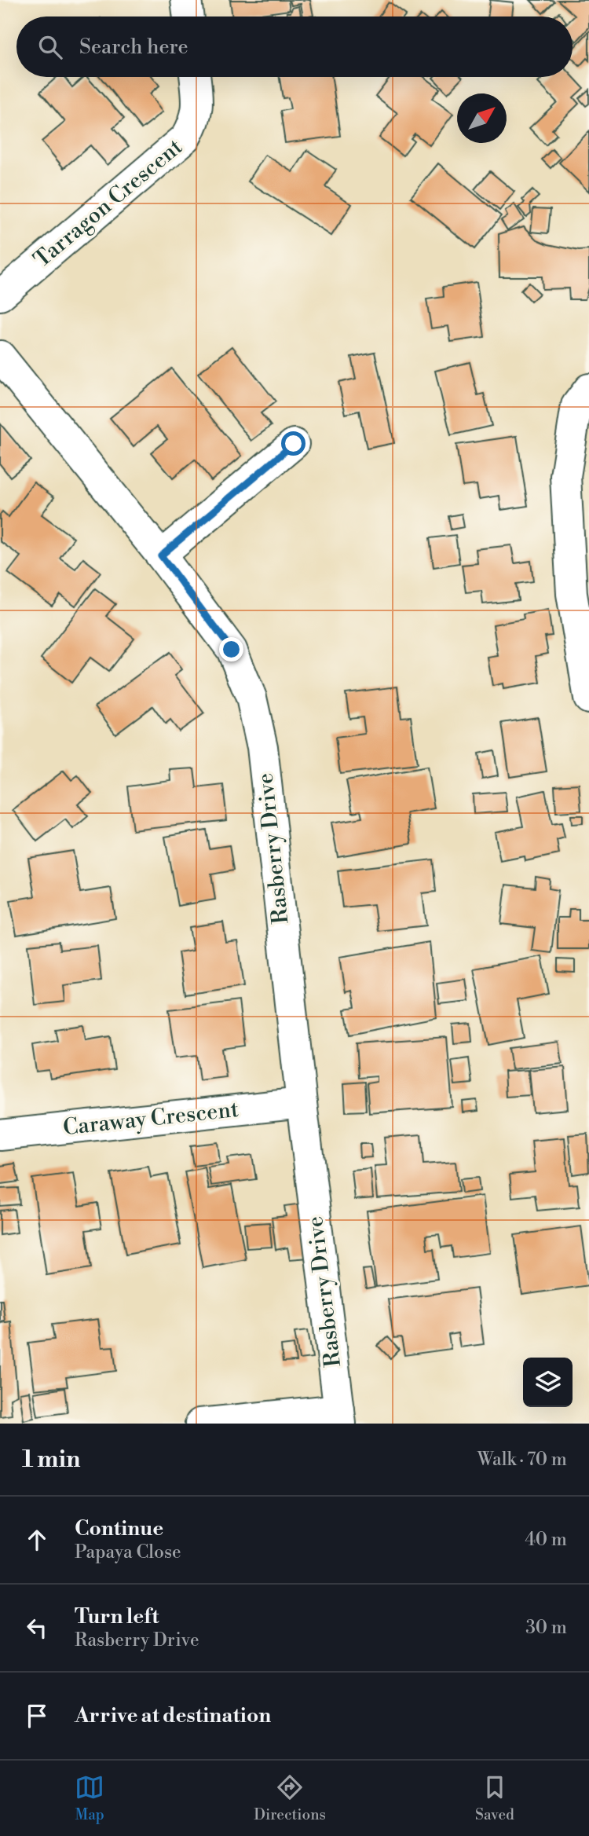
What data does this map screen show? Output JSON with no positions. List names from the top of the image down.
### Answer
{
  "streets": {
    "street": ["Tarragon Crescent", "Rasberry Drive", "Caraway Crescent"]
  },
  "crossings": [
    ["Rasberry Drive", "Caraway Crescent"]
  ],
  "north": "top right",
  "page": {
    "search": "Search here",
    "heading": ["1 min", "Walk · 70 m"],
    "list": [
      ["Continue", "Papaya Close", "40 m"],
      ["Turn left", "Rasberry Drive", "30 m"],
      "Arrive at destination"
    ],
    "nav": ["Map", "Directions", "Saved"]
  }
}
